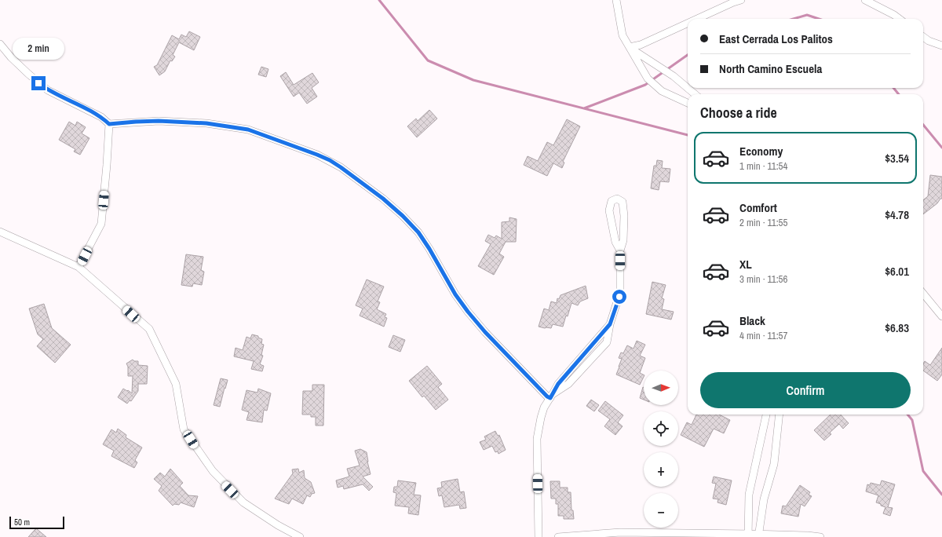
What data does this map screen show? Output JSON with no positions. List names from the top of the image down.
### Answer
{
  "scale_bar": "50 m",
  "north": "right",
  "page": {
    "banner": ["East Cerrada Los Palitos", "North Camino Escuela"],
    "bubble": "2 min",
    "heading": "Choose a ride",
    "list": [
      {
        "name": "Economy",
        "note": "1 min · 11:54",
        "value": "$3.54"
      },
      {
        "name": "Comfort",
        "note": "2 min · 11:55",
        "value": "$4.78"
      },
      {
        "name": "XL",
        "note": "3 min · 11:56",
        "value": "$6.01"
      },
      {
        "name": "Black",
        "note": "4 min · 11:57",
        "value": "$6.83"
      }
    ],
    "buttons": "Confirm",
    "map_buttons": ["+", "−"],
    "scale": "50 m"
  }
}
